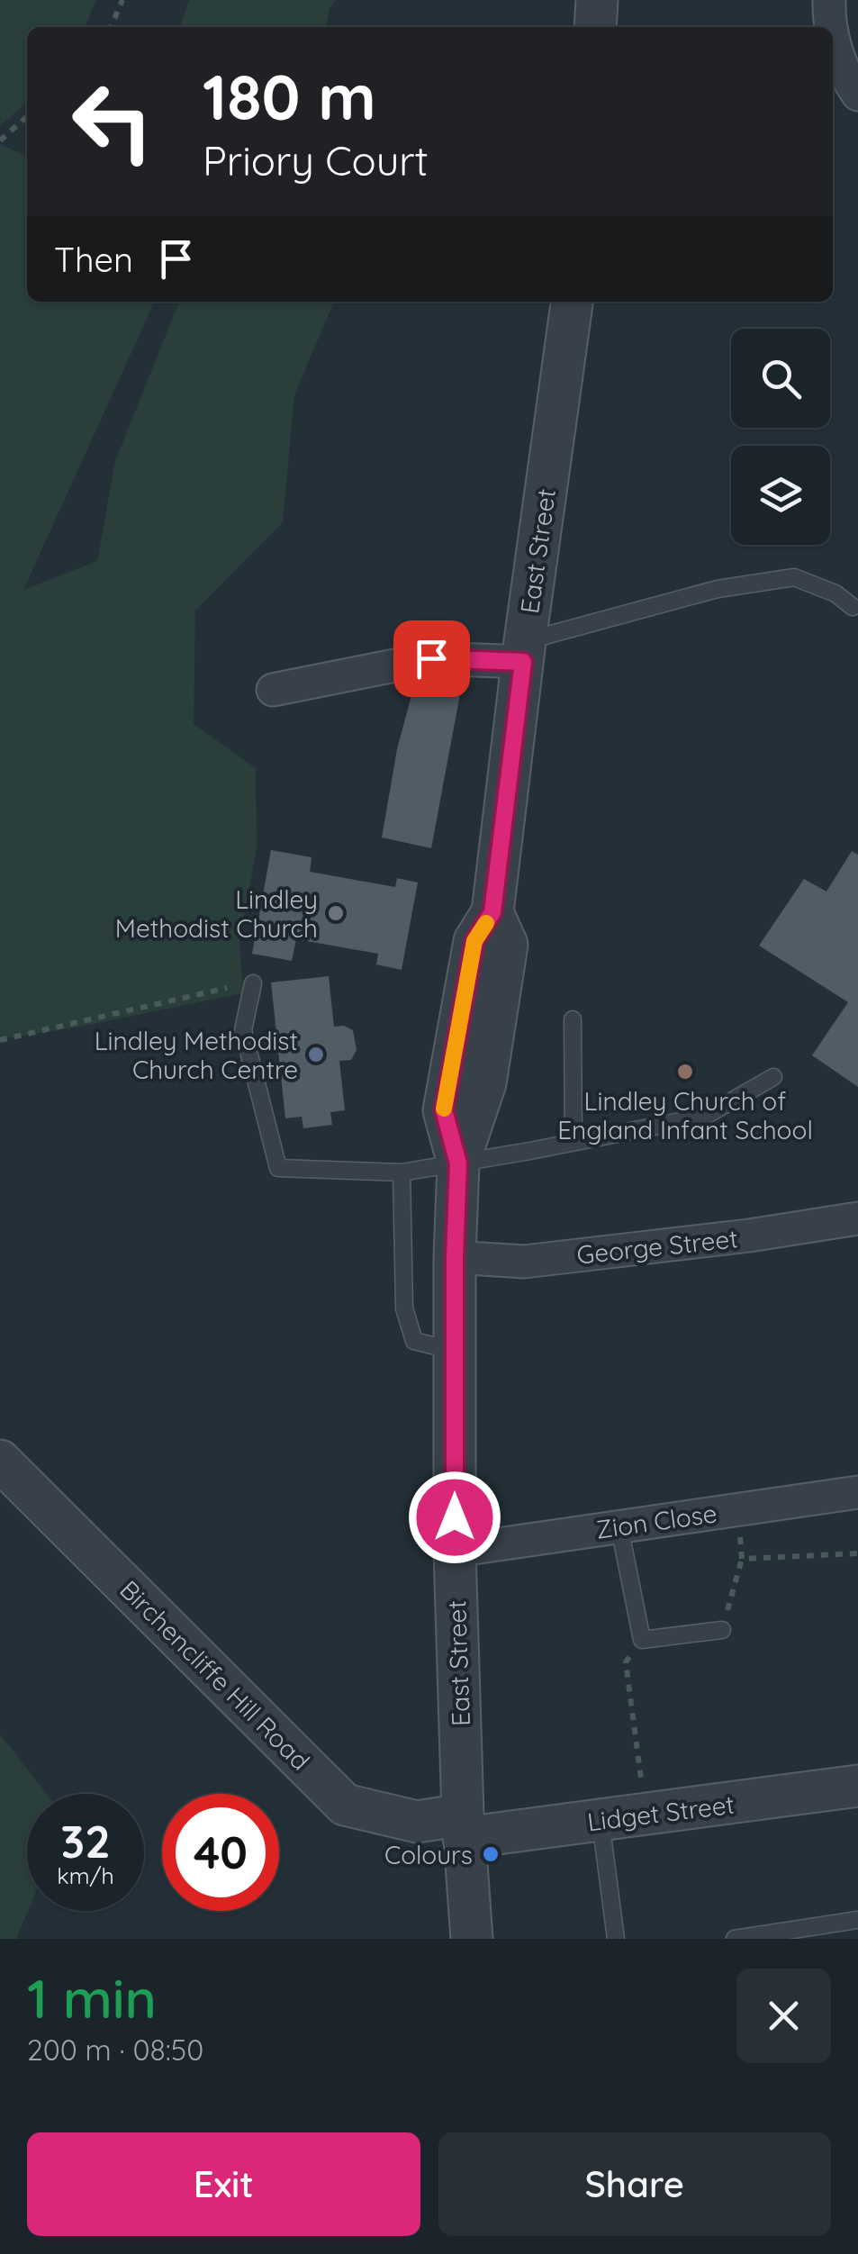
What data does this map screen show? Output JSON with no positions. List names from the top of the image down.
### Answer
{
  "streets": {
    "street": [
      "East Street",
      "George Street",
      "Zion Close",
      "Birchencliffe Hill Road",
      "Lidget Street"
    ]
  },
  "crossings": [
    ["East Street", "George Street"],
    ["East Street", "Zion Close"],
    ["East Street", "Birchencliffe Hill Road"],
    ["East Street", "Lidget Street"],
    ["Birchencliffe Hill Road", "Lidget Street"]
  ],
  "places": [
    "Lindley Methodist Church",
    "Lindley Methodist Church Centre",
    "Lindley Church of England Infant School",
    "Colours"
  ],
  "page": {
    "turn": ["180 m", "Priory Court"],
    "then": "Then",
    "speed": "32 km/h",
    "limit": "40",
    "heading": ["1 min", "200 m · 08:50"],
    "buttons": ["Exit", "Share"]
  }
}
